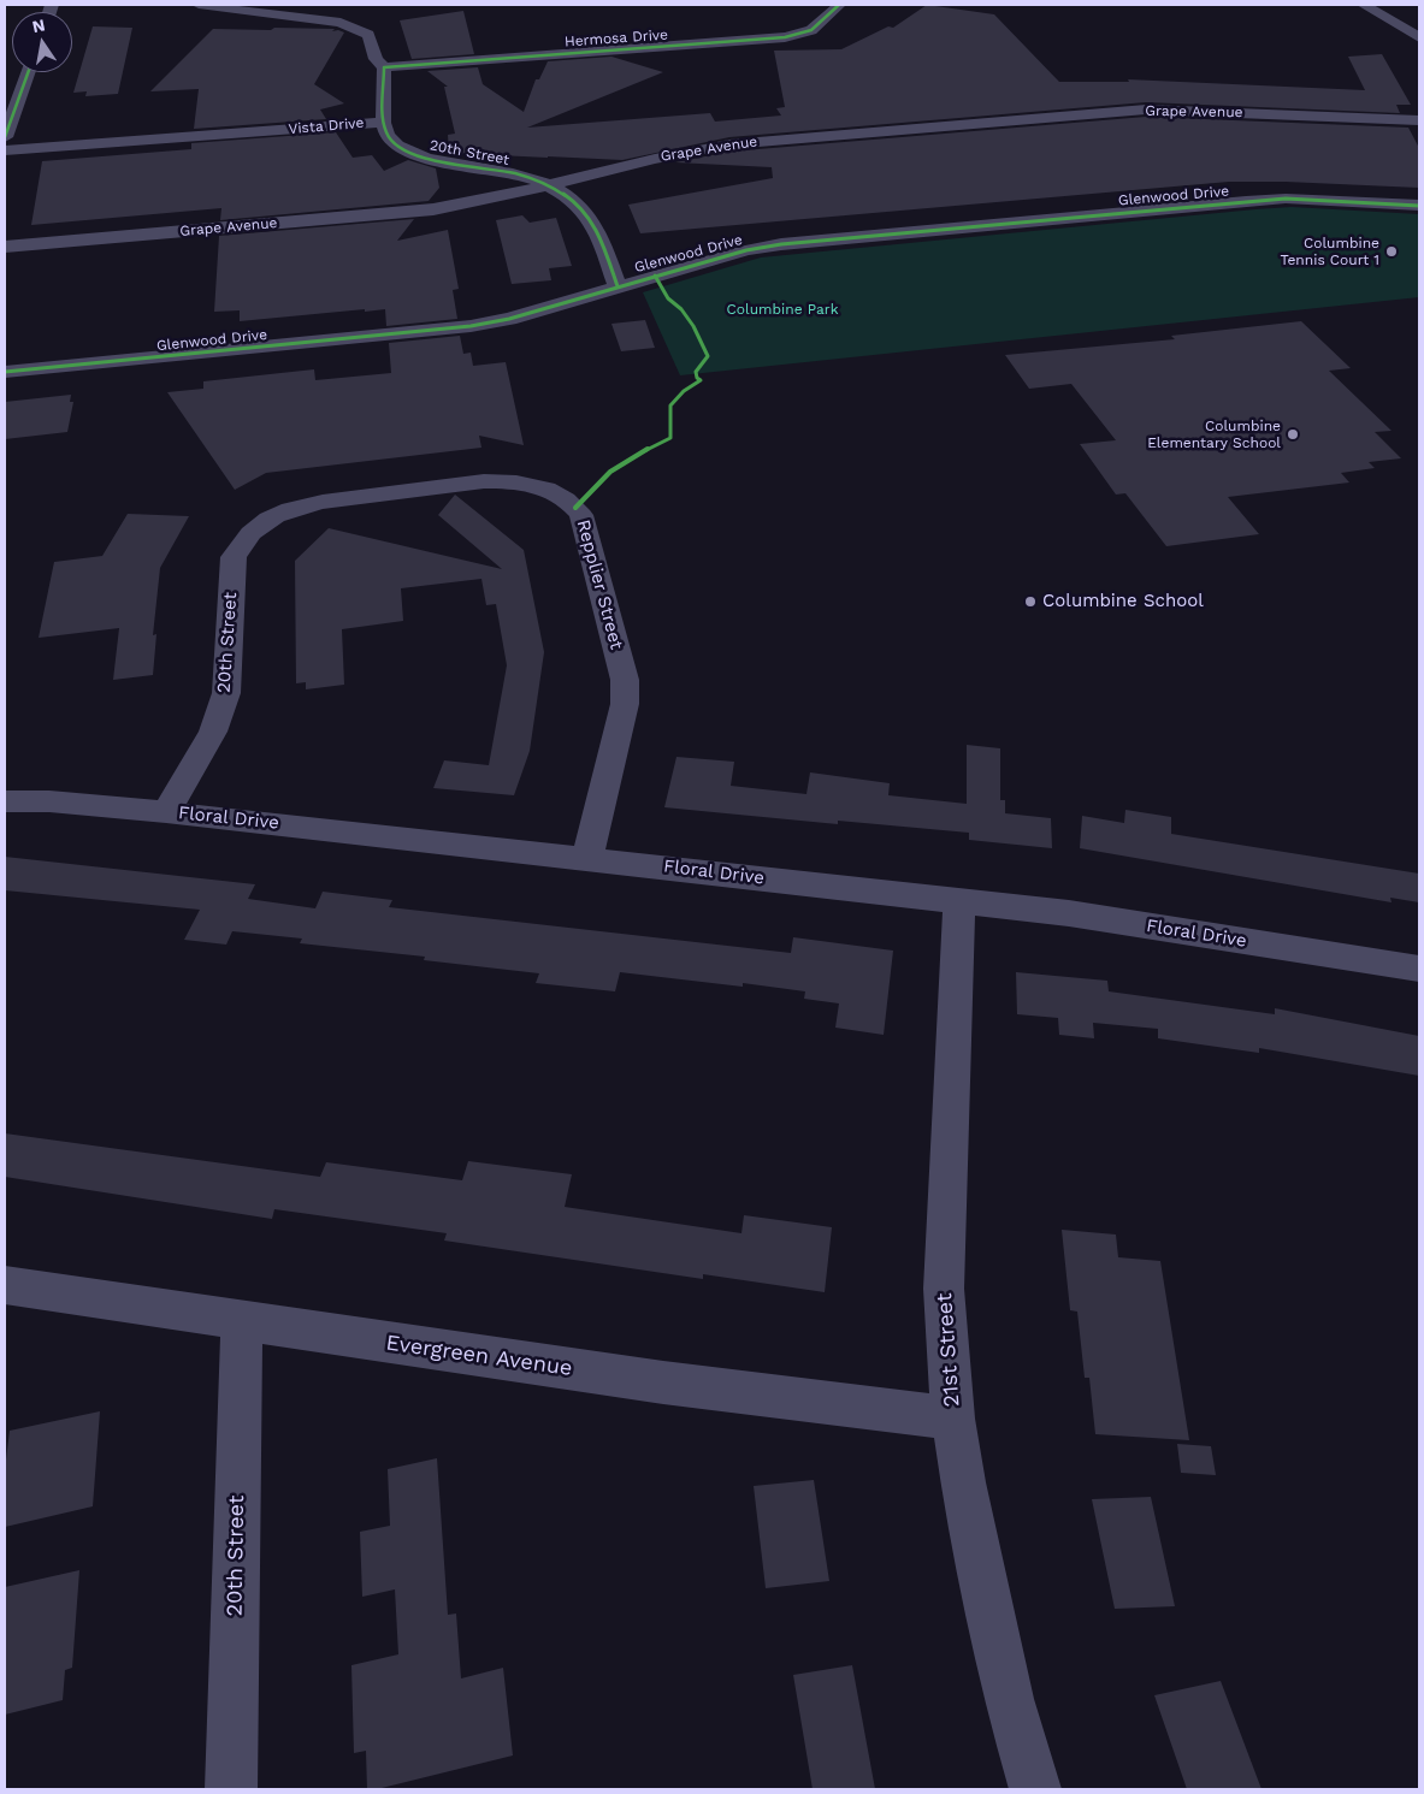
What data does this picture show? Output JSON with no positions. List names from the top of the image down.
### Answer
{
  "streets": {
    "street": [
      "Hermosa Drive",
      "Grape Avenue",
      "Vista Drive",
      "20th Street",
      "Glenwood Drive",
      "Repplier Street",
      "Floral Drive",
      "21st Street",
      "Evergreen Avenue"
    ]
  },
  "crossings": [
    ["Hermosa Drive", "Vista Drive"],
    ["Grape Avenue", "20th Street"],
    ["Vista Drive", "20th Street"],
    ["20th Street", "Glenwood Drive"],
    ["20th Street", "Repplier Street"],
    ["20th Street", "Floral Drive"],
    ["20th Street", "Evergreen Avenue"],
    ["Repplier Street", "Floral Drive"],
    ["Floral Drive", "21st Street"],
    ["21st Street", "Evergreen Avenue"]
  ],
  "parks": ["Columbine Park"],
  "places": ["Columbine Tennis Court 1", "Columbine Elementary School", "Columbine School"],
  "north": "top"
}
